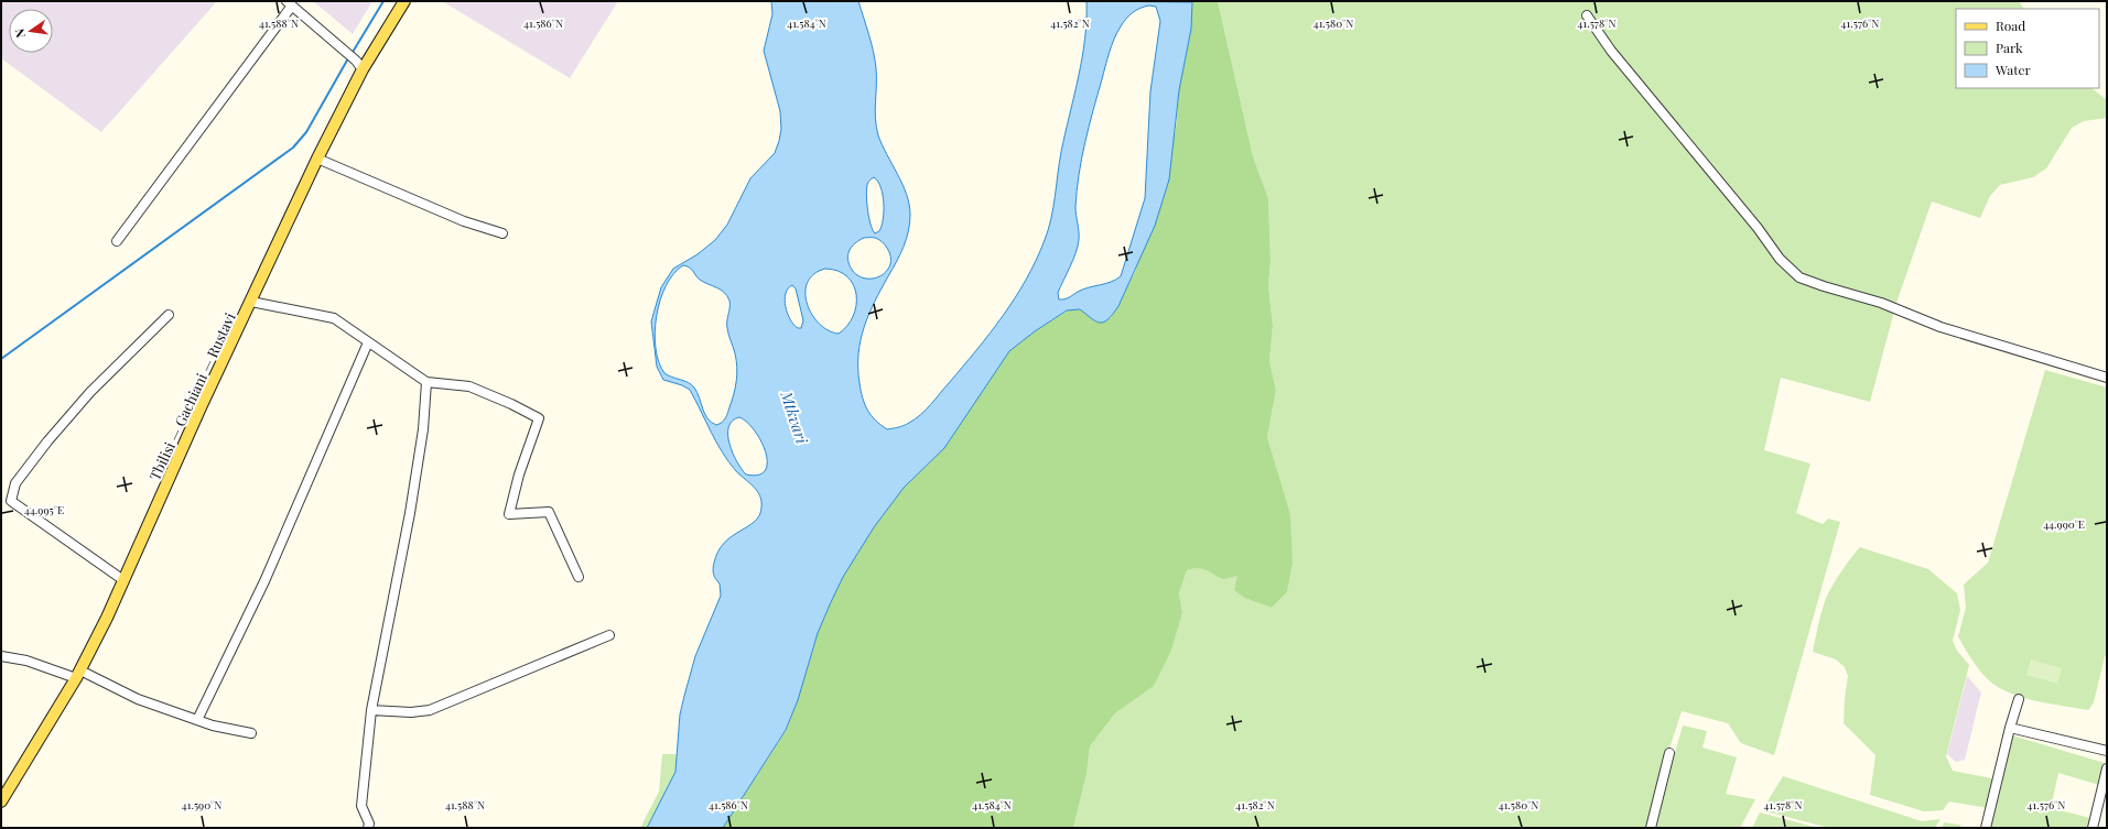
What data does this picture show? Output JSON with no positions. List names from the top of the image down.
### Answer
{
  "streets": {
    "main road": ["Tbilisi — Gachiani — Rustavi"]
  },
  "water": ["Mtkvari"],
  "legend": ["Road", "Park", "Water"],
  "north": "left",
  "coordinates": [
    "41.588°N",
    "41.586°N",
    "41.584°N",
    "41.582°N",
    "41.580°N",
    "41.578°N",
    "41.576°N",
    "44.995°E",
    "44.990°E",
    "41.590°N"
  ]
}
